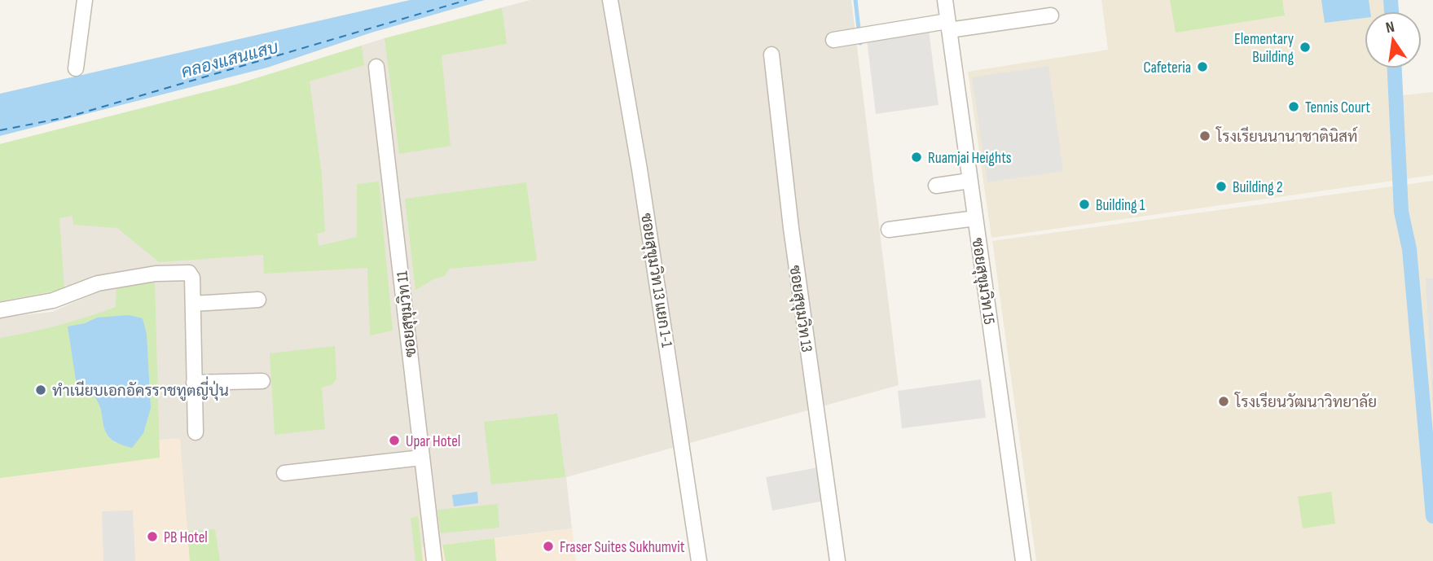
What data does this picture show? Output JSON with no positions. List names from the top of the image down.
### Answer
{
  "streets": {
    "street": [
      "ซอยสุขุมวิท 13 แยก 1-1",
      "ซอยสุขุมวิท 15",
      "ซอยสุขุมวิท 13",
      "ซอยสุขุมวิท 11"
    ]
  },
  "water": ["คลองแสนแสบ"],
  "places": [
    "Elementary Building",
    "Cafeteria",
    "Tennis Court",
    "โรงเรียนนานาชาตินิสท์",
    "Ruamjai Heights",
    "Building 2",
    "Building 1",
    "ทำเนียบเอกอัครราชทูตญี่ปุ่น",
    "โรงเรียนวัฒนาวิทยาลัย",
    "Upar Hotel",
    "PB Hotel",
    "Fraser Suites Sukhumvit"
  ],
  "north": "top"
}
